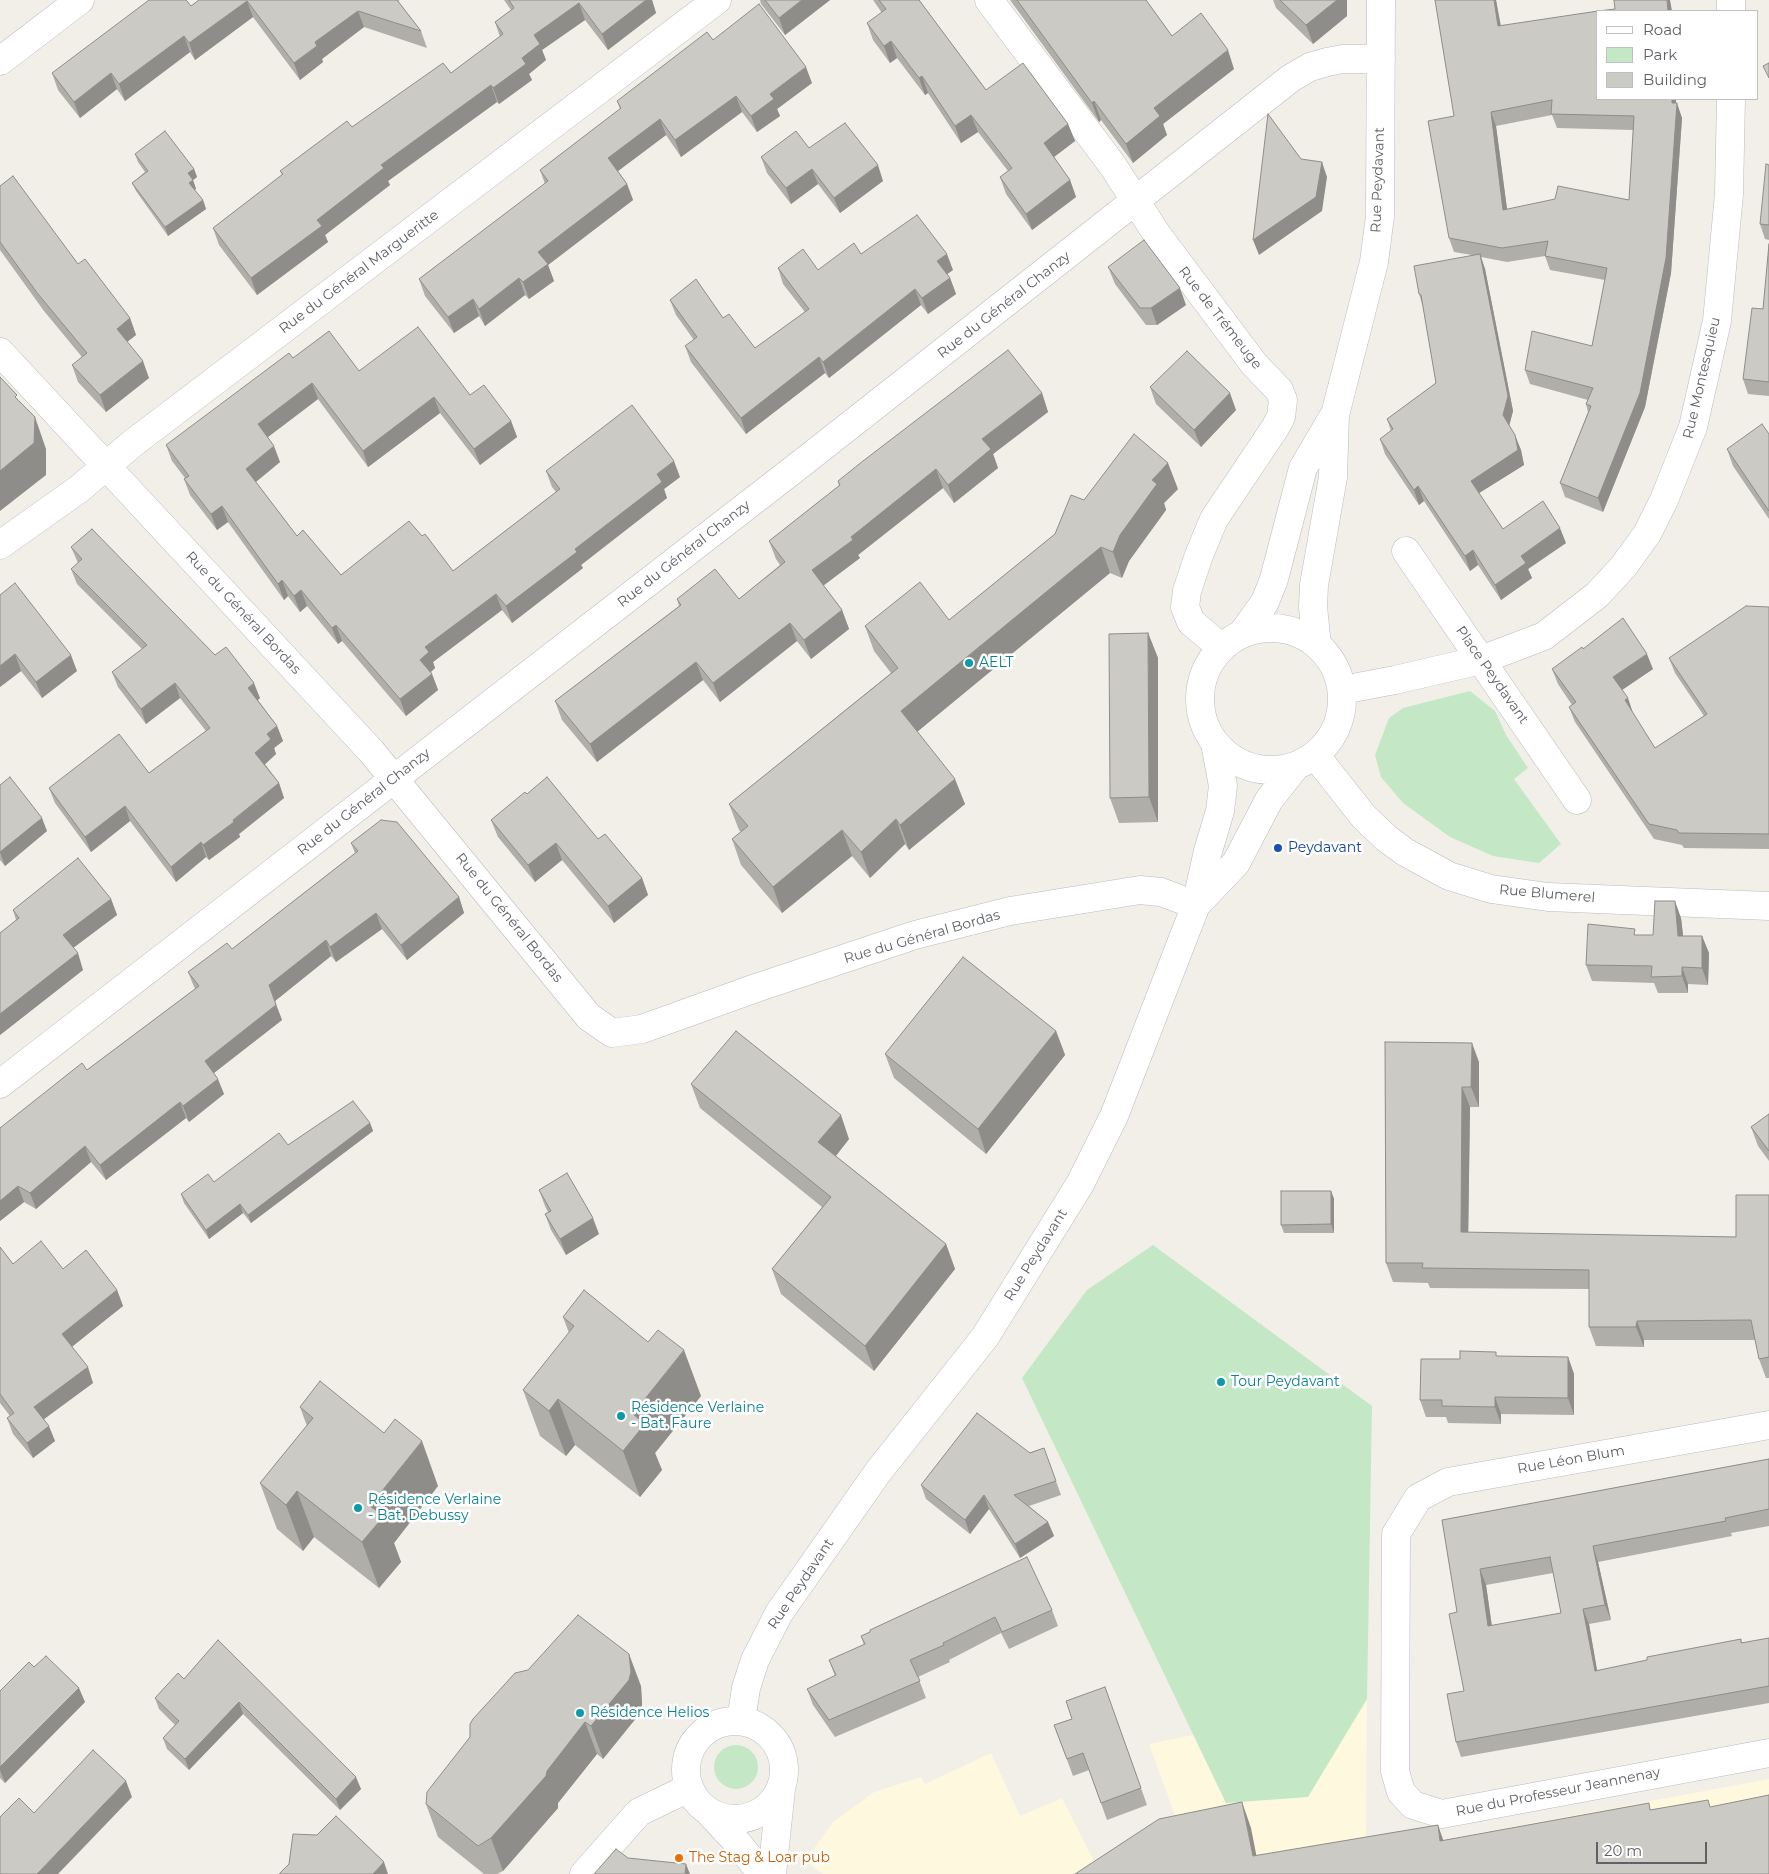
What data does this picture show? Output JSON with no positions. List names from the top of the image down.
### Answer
{
  "streets": {
    "street": [
      "Rue Peydavant",
      "Rue du Général Margueritte",
      "Rue du Général Chanzy",
      "Rue de Trémeuge",
      "Rue Montesquieu",
      "Rue du Général Bordas",
      "Place Peydavant",
      "Rue Blumerel",
      "Rue Léon Blum",
      "Rue du Professeur Jeannenay"
    ]
  },
  "crossings": [
    ["Rue Peydavant", "Rue du Général Chanzy"],
    ["Rue Peydavant", "Rue de Trémeuge"],
    ["Rue Peydavant", "Rue Montesquieu"],
    ["Rue Peydavant", "Rue du Général Bordas"],
    ["Rue Peydavant", "Rue Blumerel"],
    ["Rue du Général Margueritte", "Rue du Général Bordas"],
    ["Rue du Général Chanzy", "Rue de Trémeuge"],
    ["Rue du Général Chanzy", "Rue du Général Bordas"],
    ["Rue de Trémeuge", "Rue Montesquieu"],
    ["Rue de Trémeuge", "Rue Blumerel"],
    ["Rue Montesquieu", "Place Peydavant"],
    ["Rue Montesquieu", "Rue Blumerel"],
    ["Rue Léon Blum", "Rue du Professeur Jeannenay"]
  ],
  "places": [
    "AELT",
    "Peydavant",
    "Tour Peydavant",
    "Résidence Verlaine - Bat. Faure",
    "Résidence Verlaine - Bat. Debussy",
    "Résidence Helios",
    "The Stag & Loar pub"
  ],
  "legend": ["Road", "Park", "Building"],
  "scale_bar": "20 m"
}
